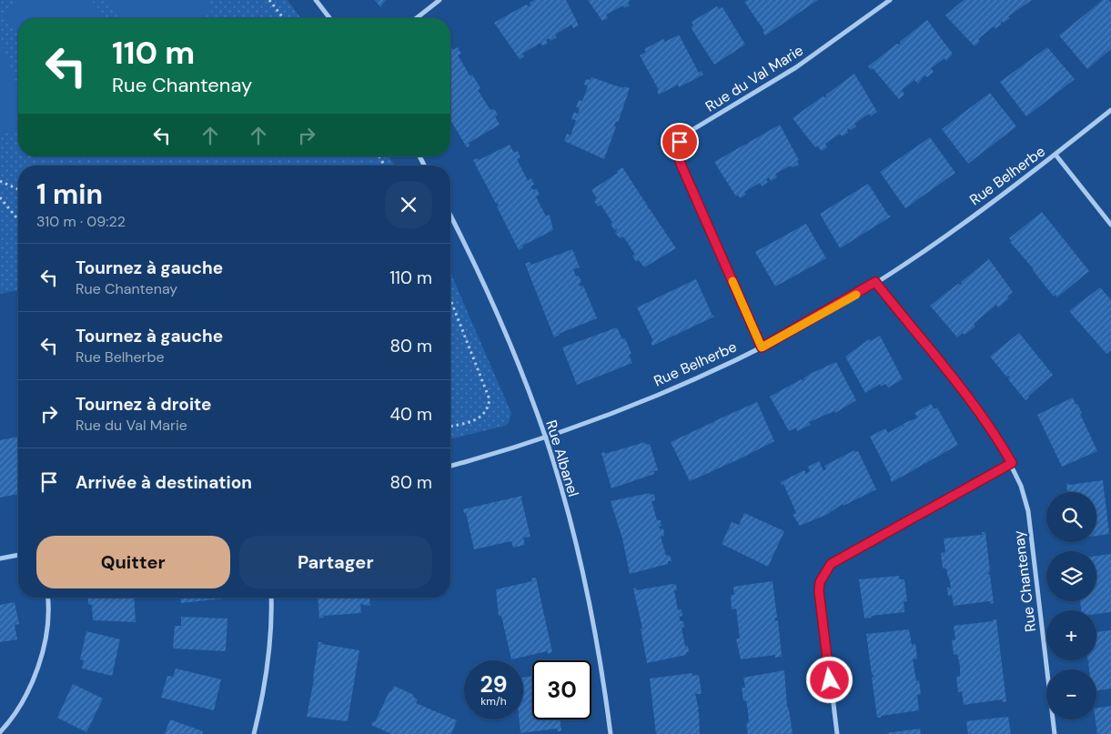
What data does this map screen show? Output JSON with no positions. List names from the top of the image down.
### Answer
{
  "streets": {
    "street": [
      "Rue du Val Marie",
      "Rue Belherbe",
      "Rue Albanel",
      "Rue Chantenay"
    ]
  },
  "crossings": [
    ["Rue du Val Marie", "Rue Belherbe"],
    ["Rue Belherbe", "Rue Albanel"],
    ["Rue Belherbe", "Rue Chantenay"]
  ],
  "page": {
    "turn": ["110 m", "Rue Chantenay"],
    "heading": ["1 min", "310 m · 09:22"],
    "list": [
      {
        "name": "Tournez à gauche",
        "note": "Rue Chantenay",
        "value": "110 m"
      },
      {
        "name": "Tournez à gauche",
        "note": "Rue Belherbe",
        "value": "80 m"
      },
      {
        "name": "Tournez à droite",
        "note": "Rue du Val Marie",
        "value": "40 m"
      },
      {
        "name": "Arrivée à destination",
        "value": "80 m"
      }
    ],
    "map_buttons": ["+", "−"],
    "buttons": ["Quitter", "Partager"],
    "speed": "29 km/h",
    "limit": "30"
  }
}
